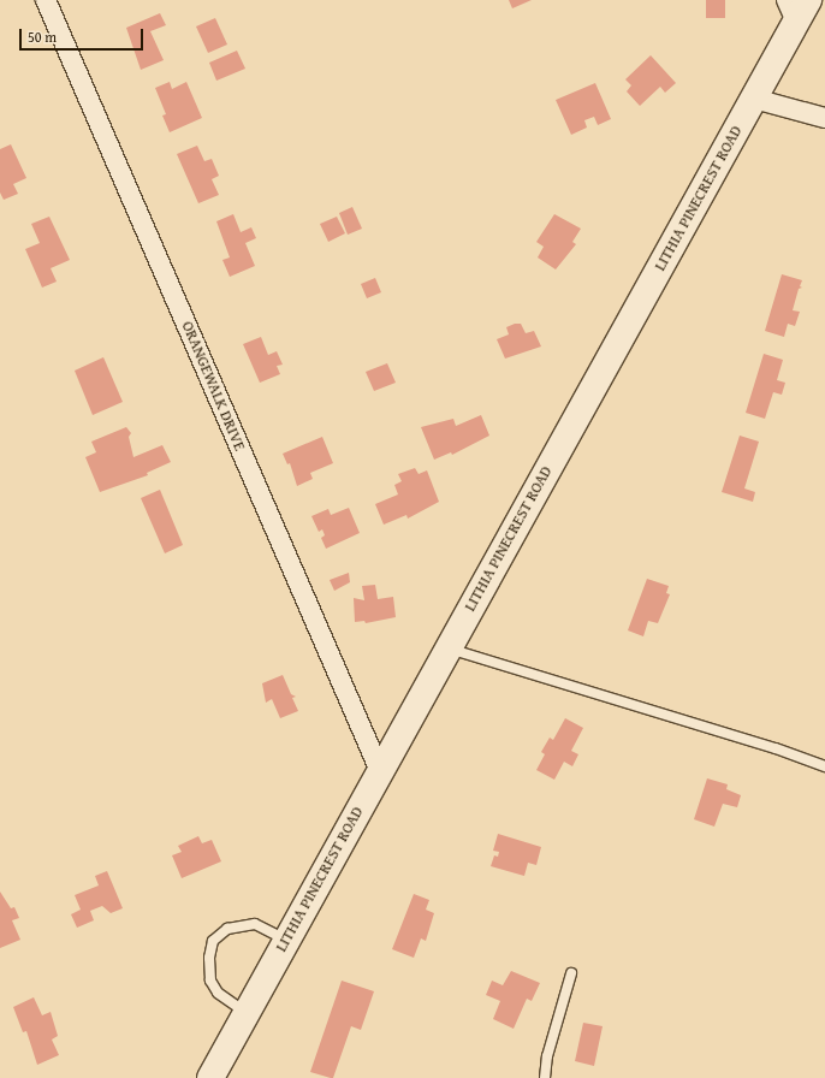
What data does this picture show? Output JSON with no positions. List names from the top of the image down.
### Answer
{
  "streets": {
    "main road": ["LITHIA PINECREST ROAD"],
    "street": ["ORANGEWALK DRIVE"]
  },
  "crossings": [
    ["LITHIA PINECREST ROAD", "ORANGEWALK DRIVE"]
  ],
  "scale_bar": "50 m"
}
